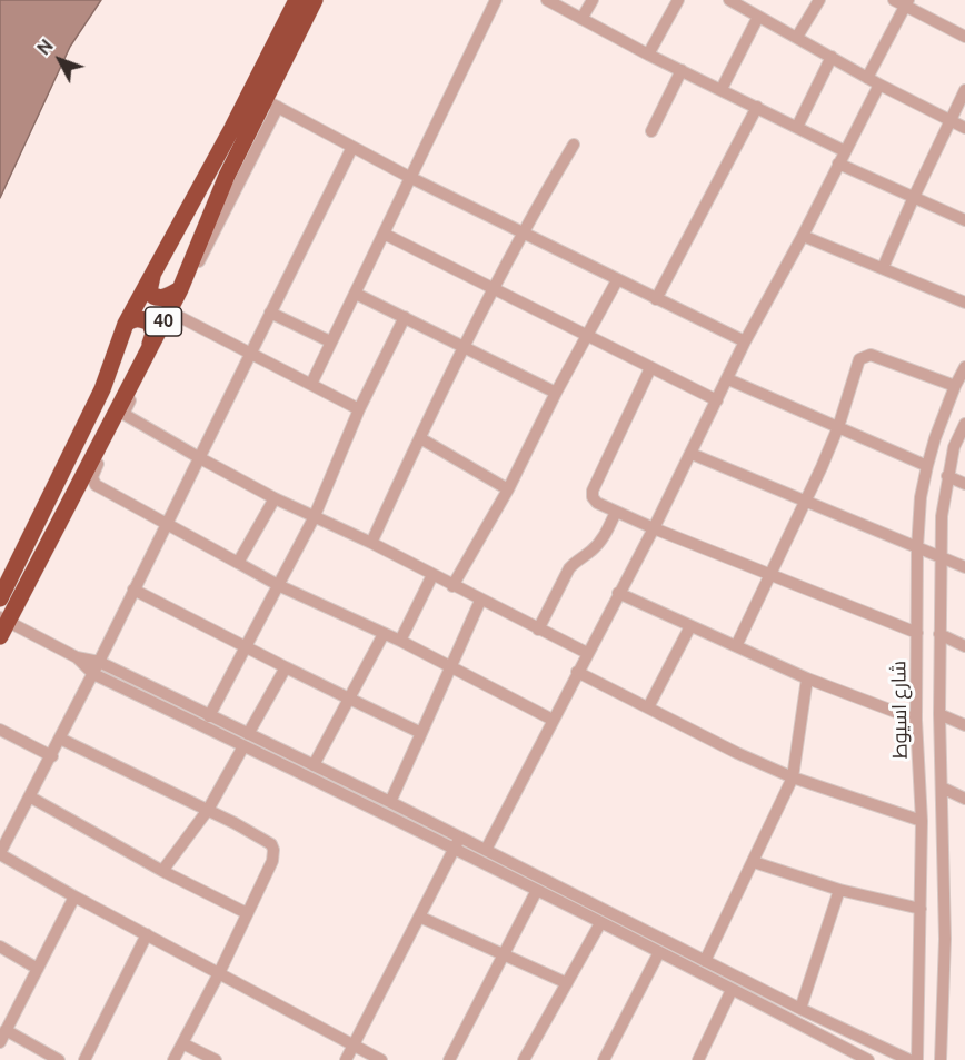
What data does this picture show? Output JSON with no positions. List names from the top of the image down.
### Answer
{
  "streets": {
    "highway": ["40"],
    "street": ["شارع اسيوط"]
  },
  "north": "top left"
}
